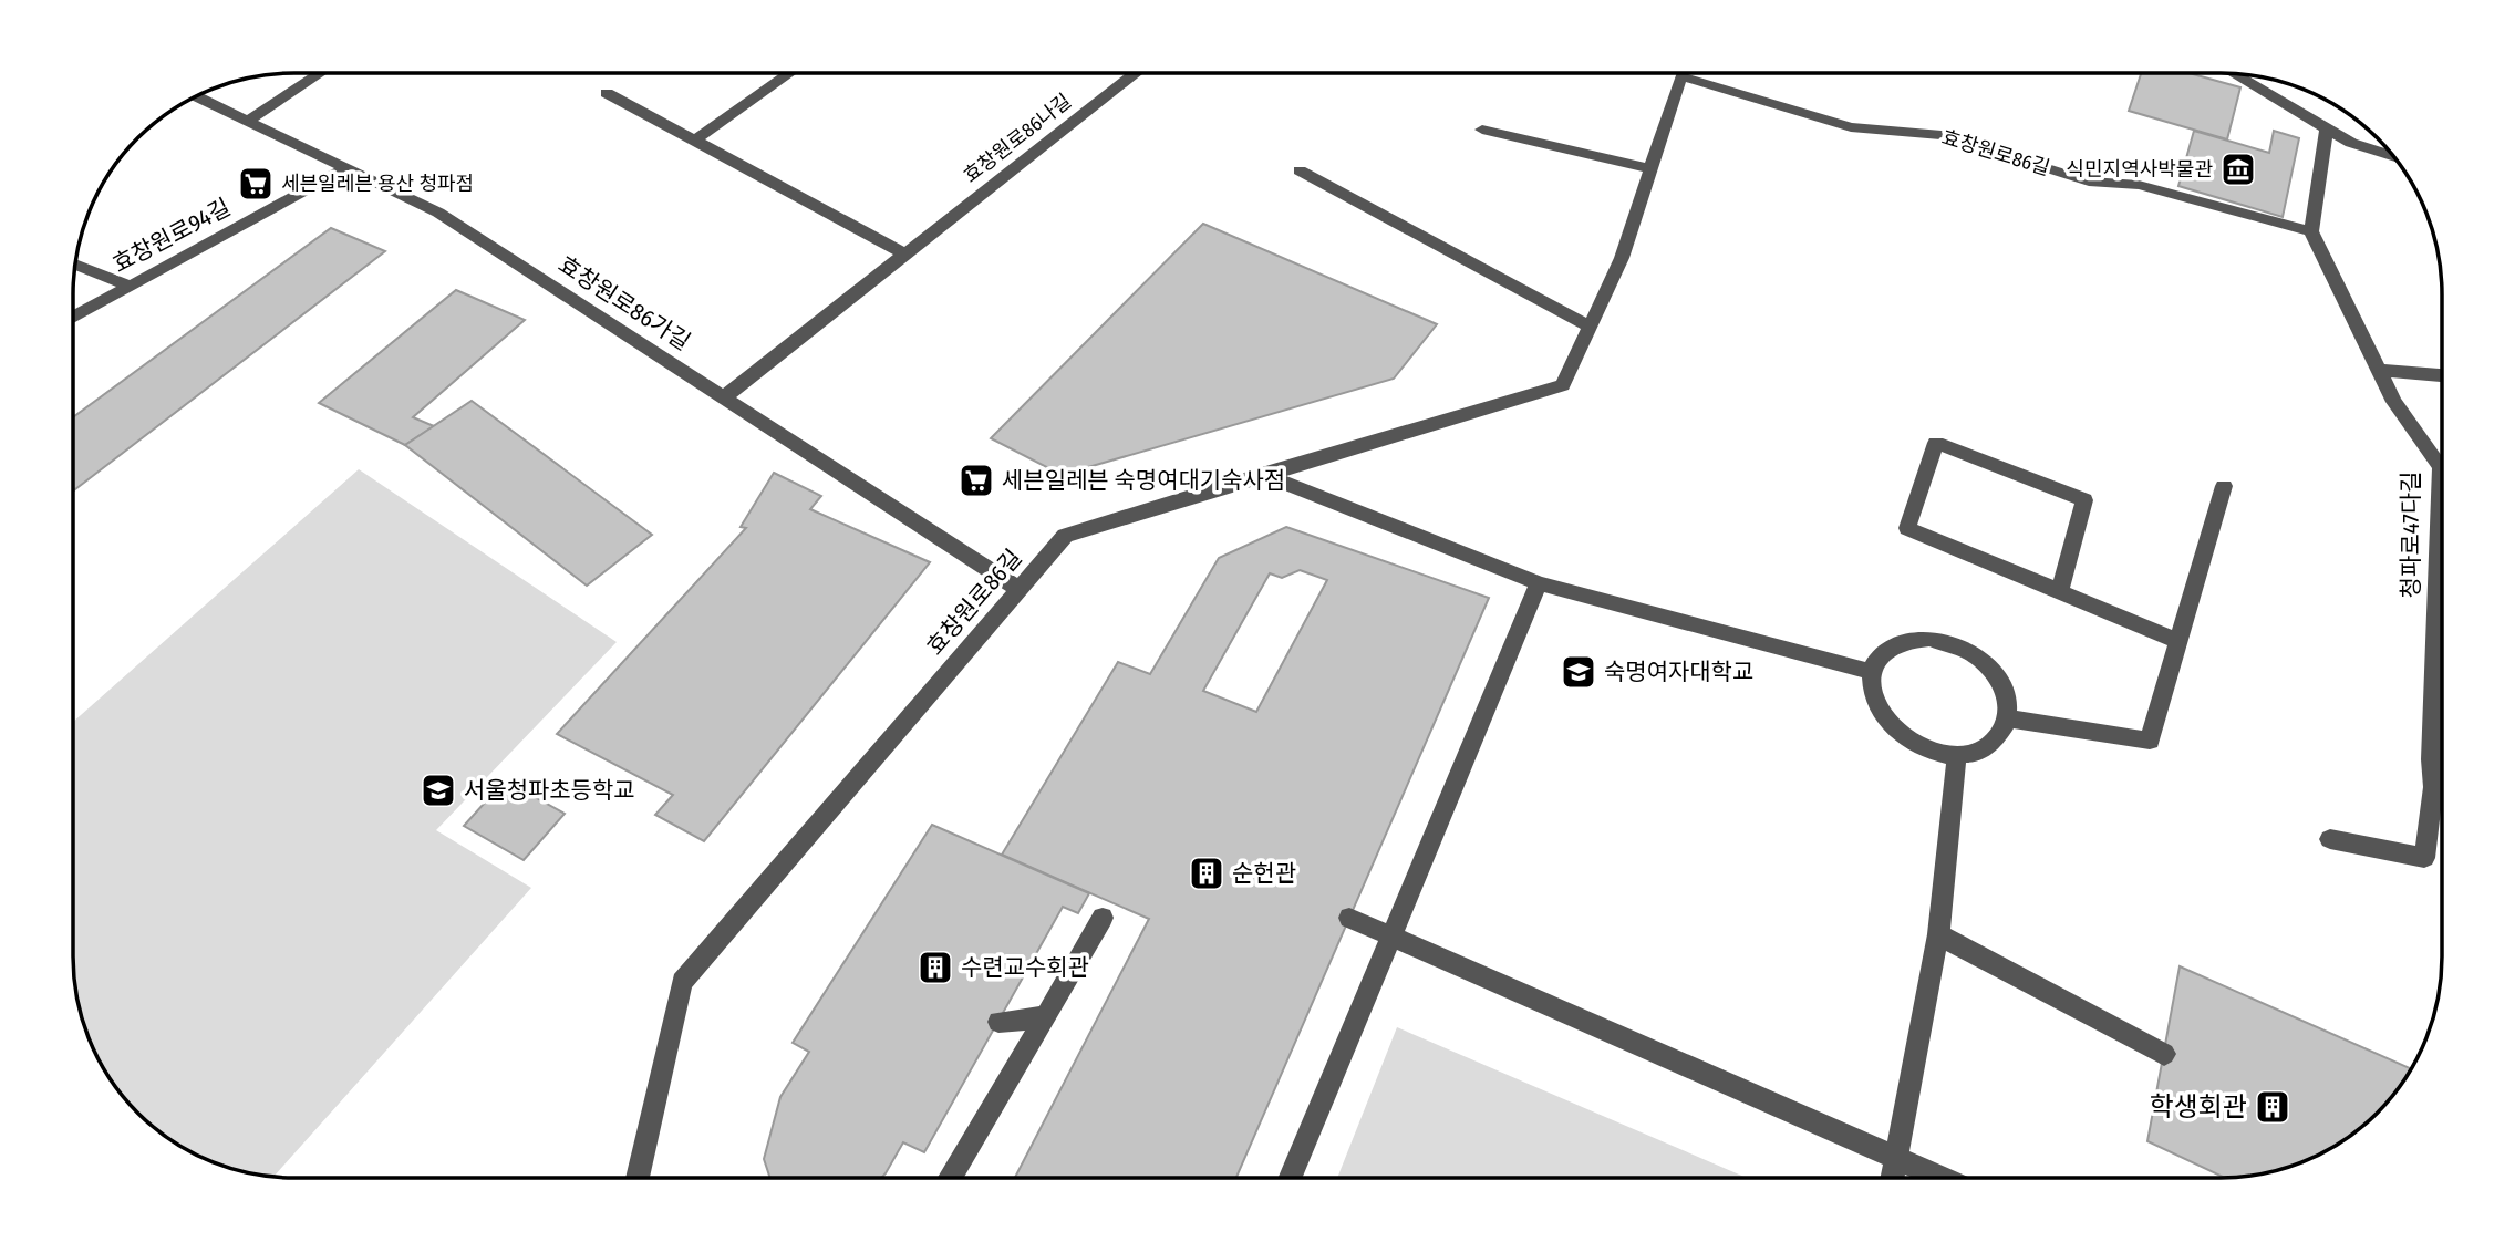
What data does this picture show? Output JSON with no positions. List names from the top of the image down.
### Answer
{
  "streets": {
    "street": [
      "효창원로86나길",
      "효창원로86길",
      "효창원로94길",
      "효창원로86가길",
      "청파로47다길"
    ]
  },
  "crossings": [
    ["효창원로86나길", "효창원로86가길"],
    ["효창원로86길", "효창원로86가길"],
    ["효창원로86길", "청파로47다길"],
    ["효창원로94길", "효창원로86가길"]
  ],
  "places": {
    "museum": ["식민지역사박물관"],
    "supermarket": ["세븐일레븐 용산 청파점", "세븐일레븐 숙명여대기숙사점"],
    "school or university": ["숙명여자대학교", "서울청파초등학교"],
    "building": ["순헌관", "수련교수회관", "학생회관"]
  }
}
